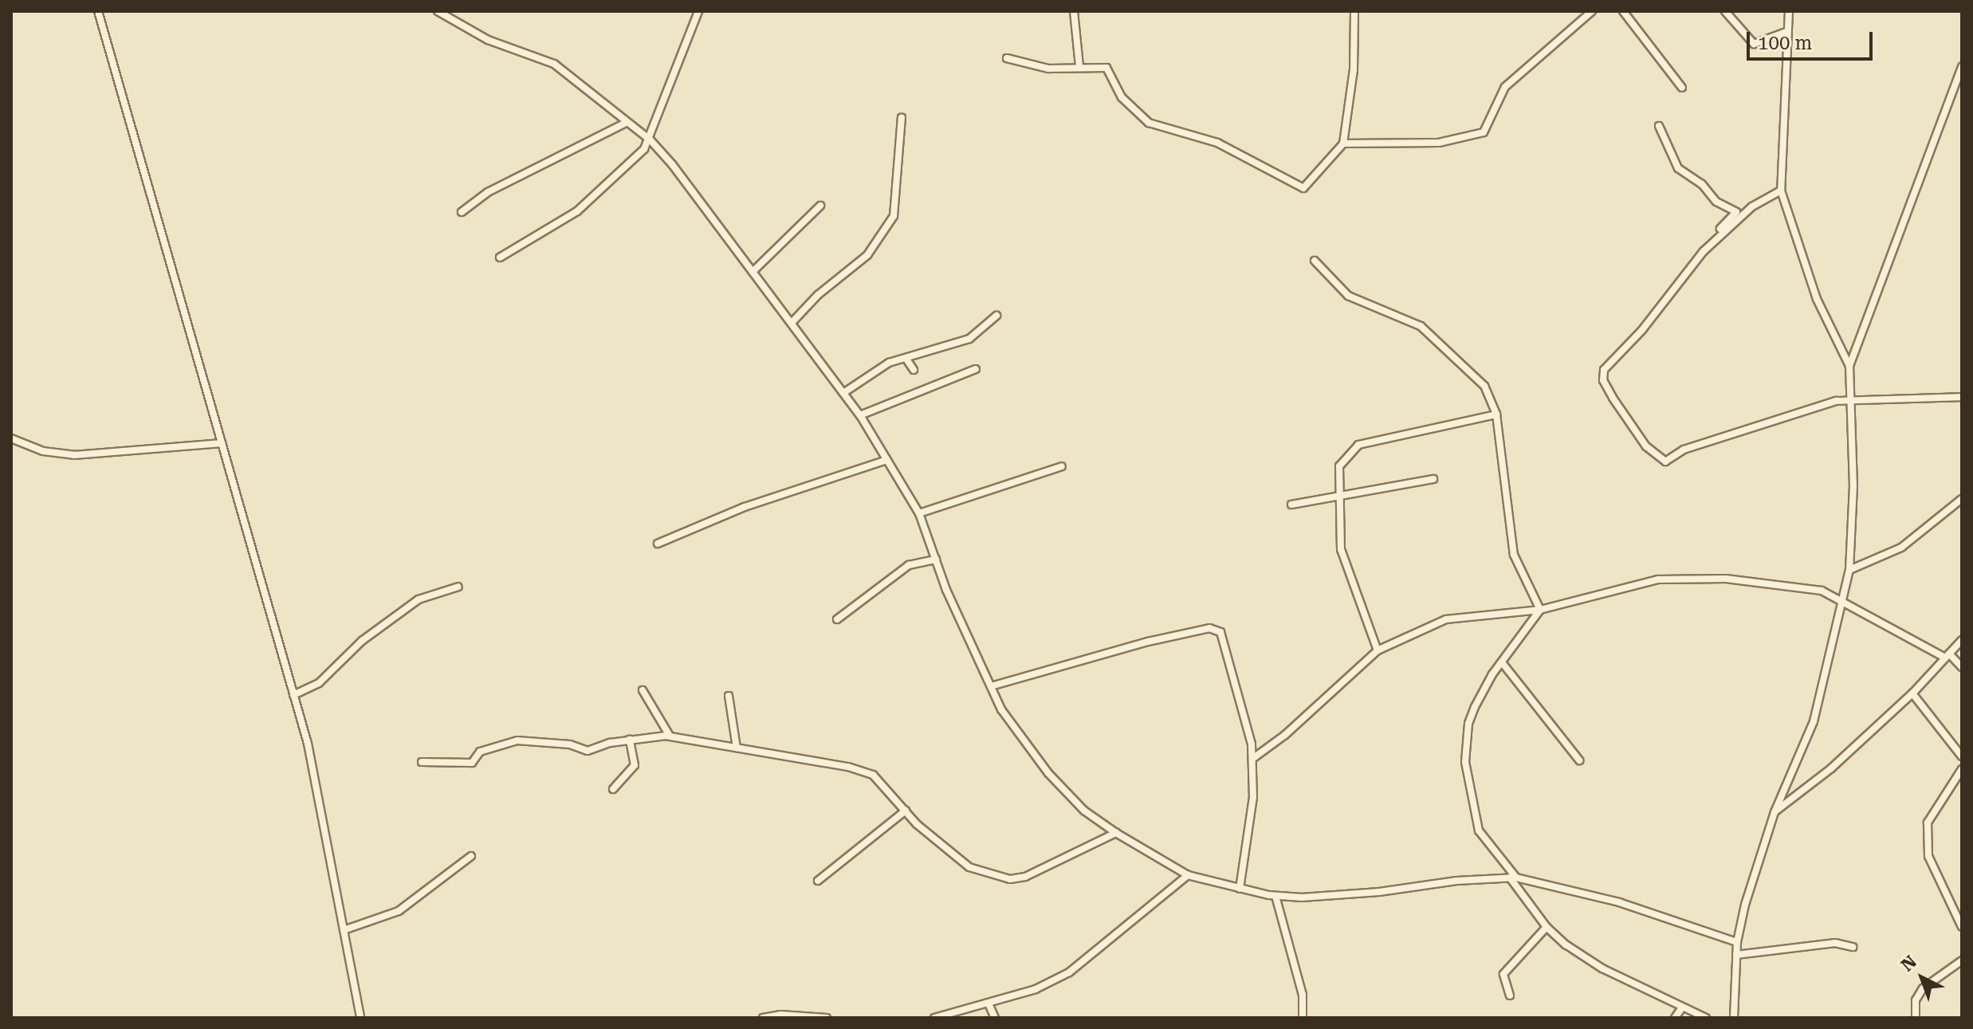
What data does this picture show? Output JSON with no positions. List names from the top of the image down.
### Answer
{
  "scale_bar": "100 m",
  "north": "top left"
}
